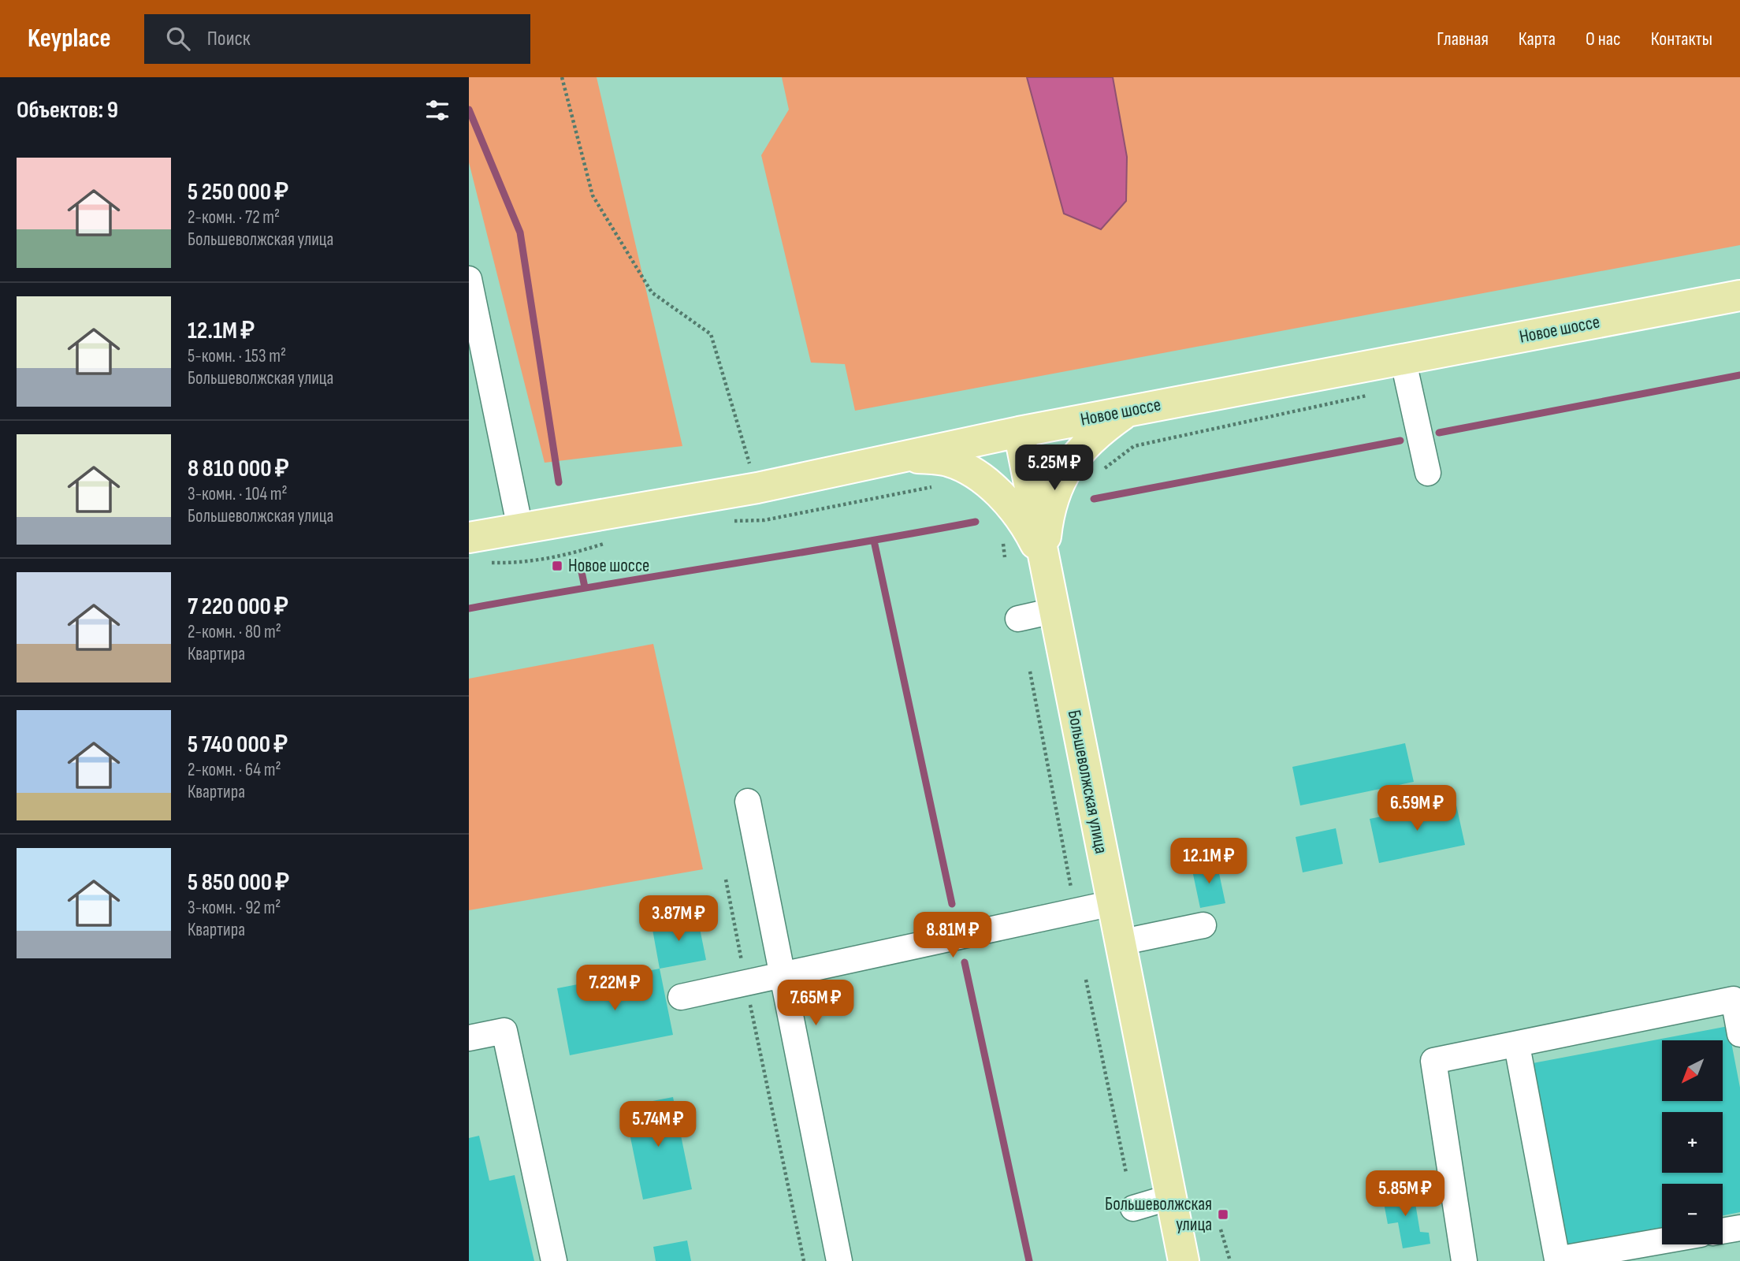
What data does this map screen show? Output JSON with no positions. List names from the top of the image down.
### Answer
{
  "streets": {
    "main road": ["Новое шоссе", "Большеволжская улица"]
  },
  "crossings": [
    ["Новое шоссе", "Большеволжская улица"]
  ],
  "places": {
    "transit": ["Новое шоссе", "Большеволжская улица"]
  },
  "north": "bottom left",
  "page": {
    "header": "Keyplace",
    "search": "Поиск",
    "nav": [
      "Главная",
      "Карта",
      "О нас",
      "Контакты"
    ],
    "heading": "Объектов: 9",
    "list": [
      {
        "name": "5 250 000 ₽",
        "note": "2-комн. · 72 m² · Большеволжская улица"
      },
      {
        "name": "12.1M ₽",
        "note": "5-комн. · 153 m² · Большеволжская улица"
      },
      {
        "name": "8 810 000 ₽",
        "note": "3-комн. · 104 m² · Большеволжская улица"
      },
      {
        "name": "7 220 000 ₽",
        "note": "2-комн. · 80 m² · Квартира"
      },
      {
        "name": "5 740 000 ₽",
        "note": "2-комн. · 64 m² · Квартира"
      },
      {
        "name": "5 850 000 ₽",
        "note": "3-комн. · 92 m² · Квартира"
      }
    ],
    "price": [
      "5.25M ₽",
      "6.59M ₽",
      "12.1M ₽",
      "3.87M ₽",
      "8.81M ₽",
      "7.22M ₽",
      "7.65M ₽",
      "5.74M ₽",
      "5.85M ₽"
    ],
    "map_buttons": ["+", "−"]
  }
}
